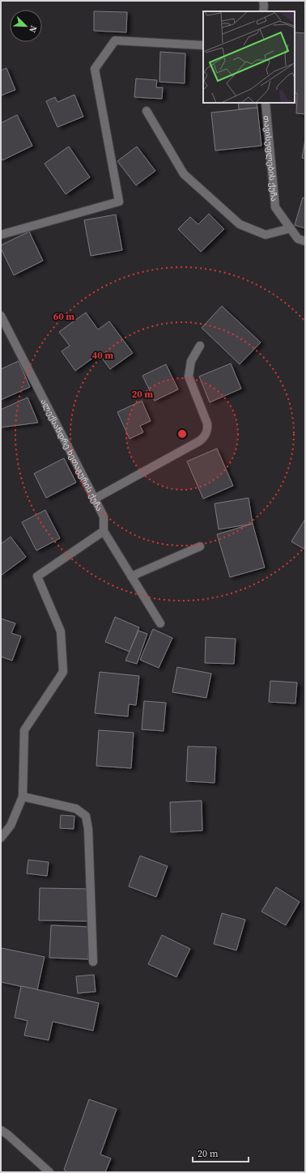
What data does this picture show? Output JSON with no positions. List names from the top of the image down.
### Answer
{
  "streets": {
    "street": ["თავისუფლების ქუჩა", "ალექსანდრე ხეთაგურის ქუჩა"]
  },
  "scale_bar": "20 m",
  "north": "bottom right",
  "rings": ["60 m", "40 m", "20 m"]
}
